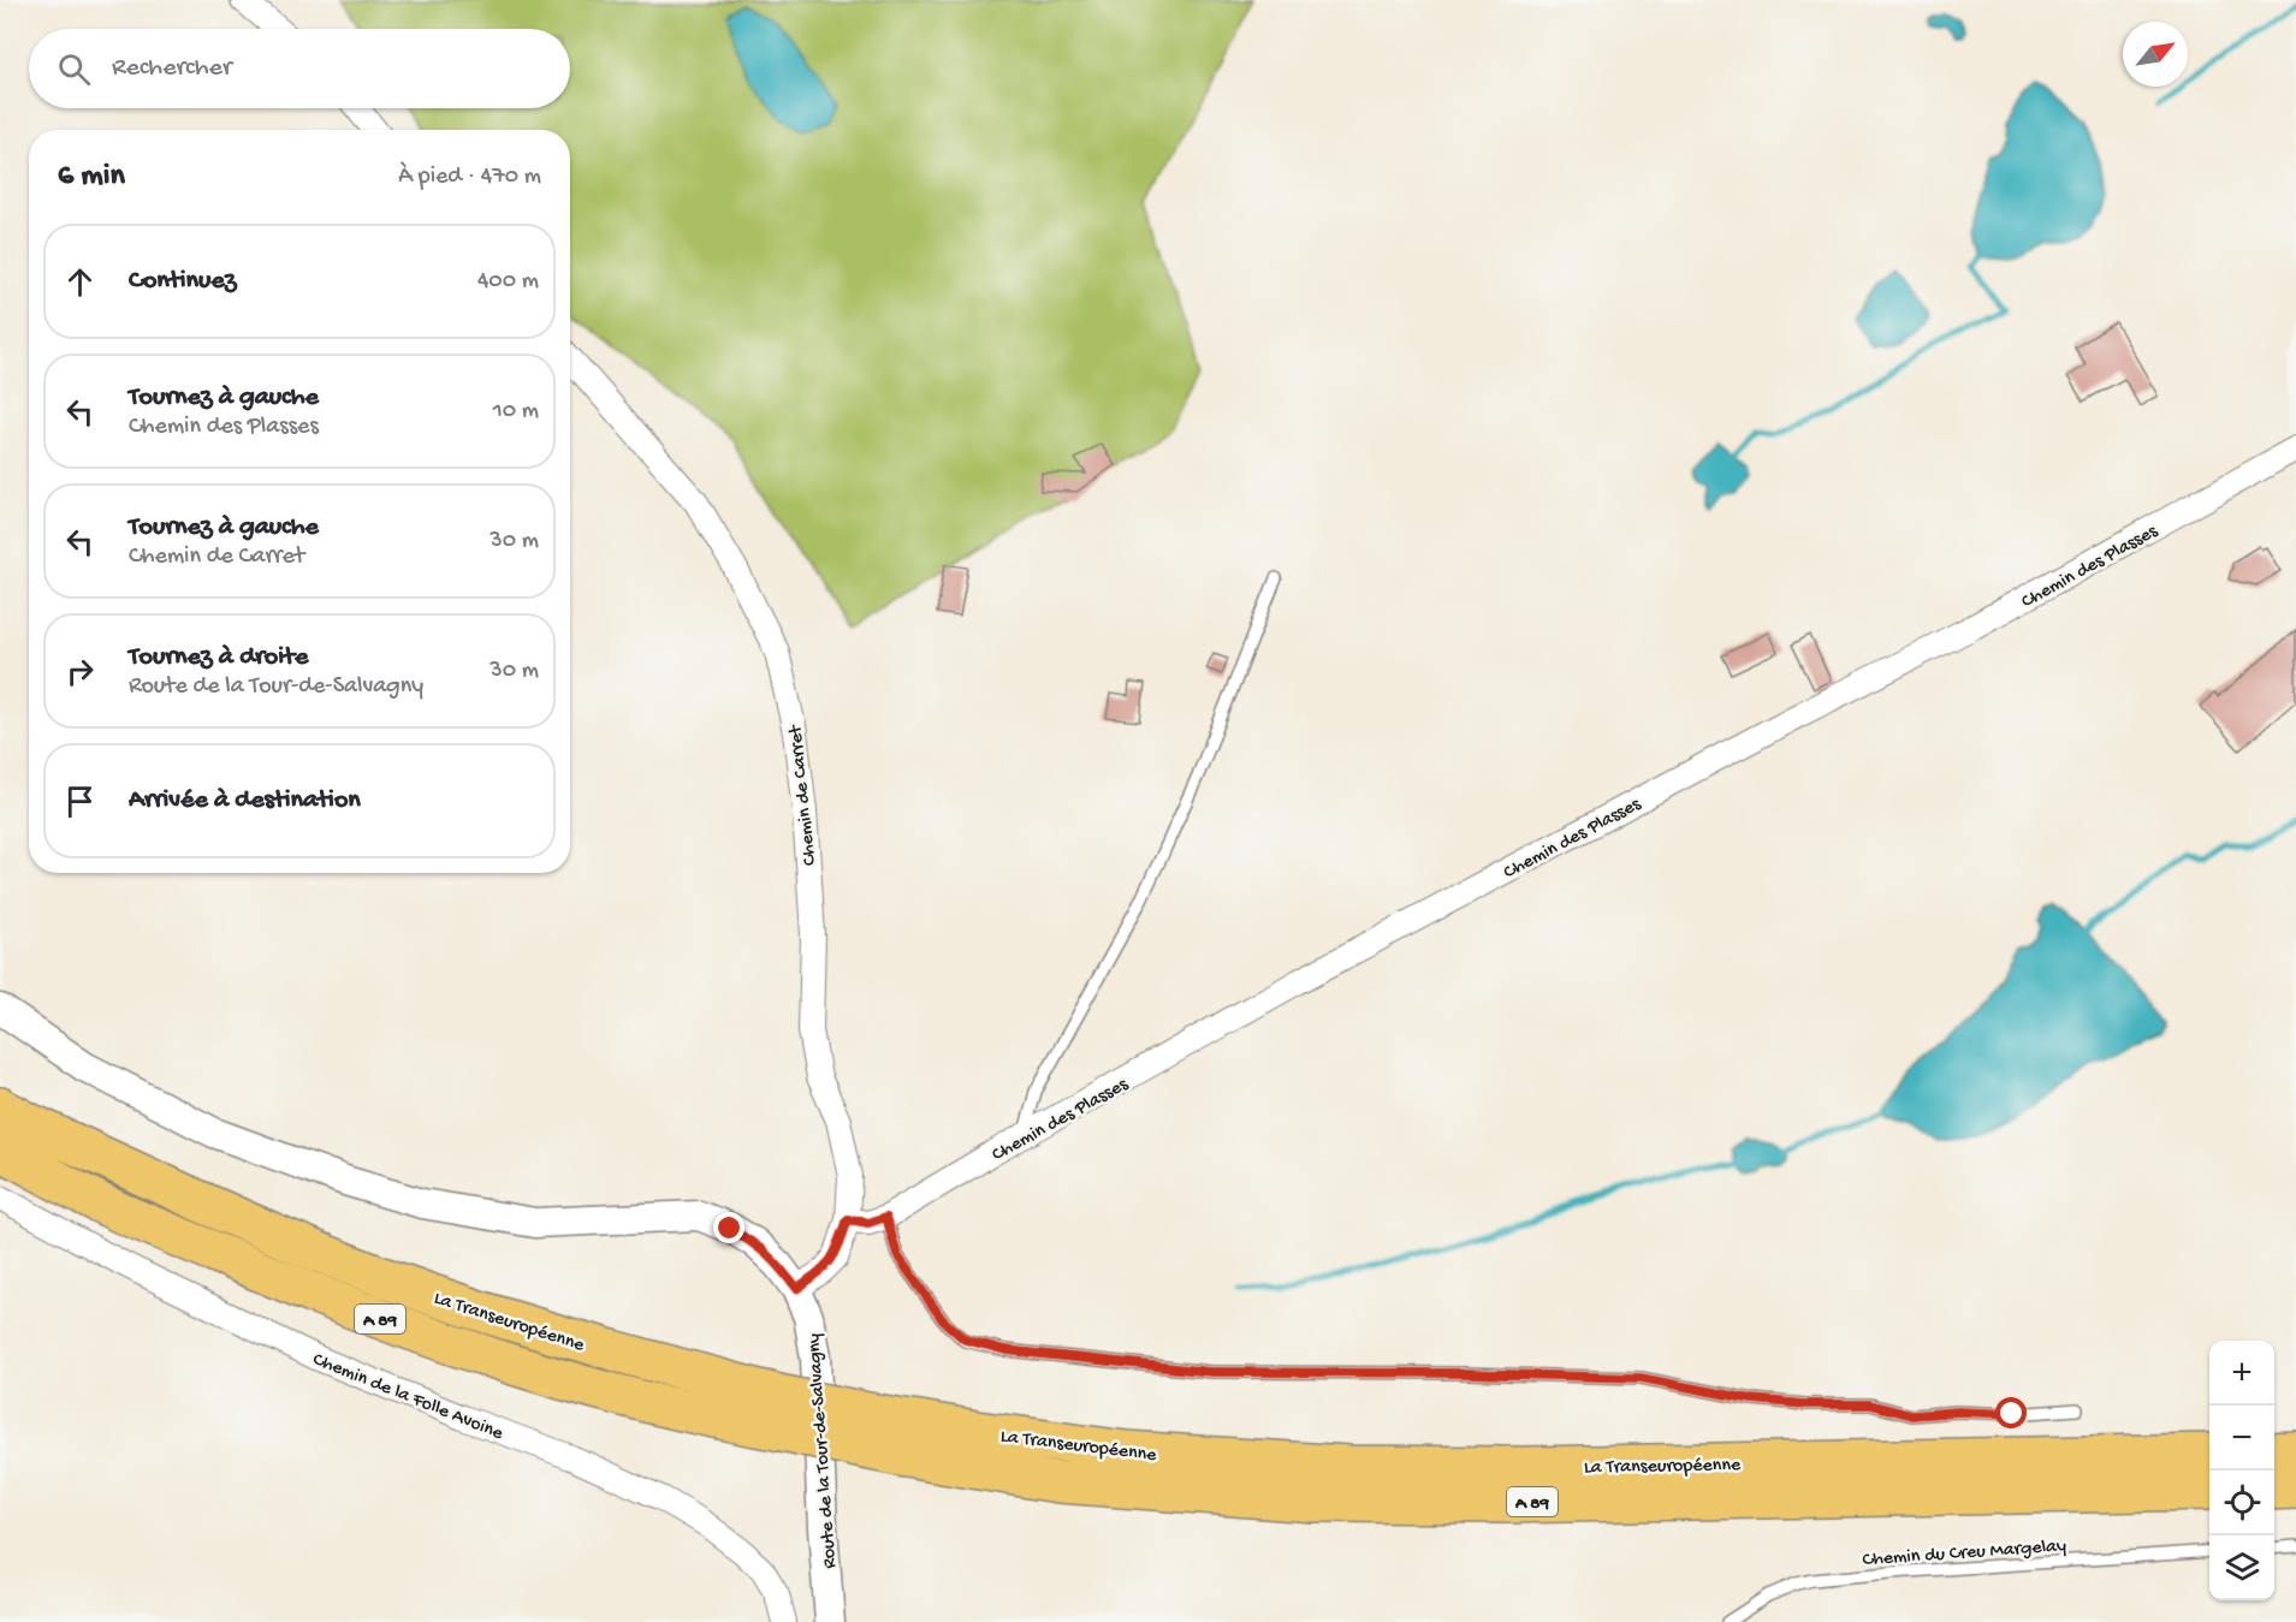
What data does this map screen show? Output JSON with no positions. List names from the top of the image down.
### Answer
{
  "streets": {
    "highway": ["A 89", "La Transeuropéenne"],
    "street": [
      "Chemin des Plasses",
      "Chemin de Carret",
      "Chemin de la Folle Avoine",
      "Route de la Tour-de-Salvagny"
    ],
    "lane": ["Chemin du Creu Margelay"]
  },
  "crossings": [
    ["Chemin des Plasses", "Chemin de Carret"],
    ["Chemin de Carret", "Route de la Tour-de-Salvagny"]
  ],
  "north": "top right",
  "page": {
    "search": "Rechercher",
    "heading": ["6 min", "À pied · 470 m"],
    "list": [
      ["Continuez", "400 m"],
      ["Tournez à gauche", "Chemin des Plasses", "10 m"],
      ["Tournez à gauche", "Chemin de Carret", "30 m"],
      ["Tournez à droite", "Route de la Tour-de-Salvagny", "30 m"],
      "Arrivée à destination"
    ],
    "map_buttons": ["+", "−"]
  }
}
